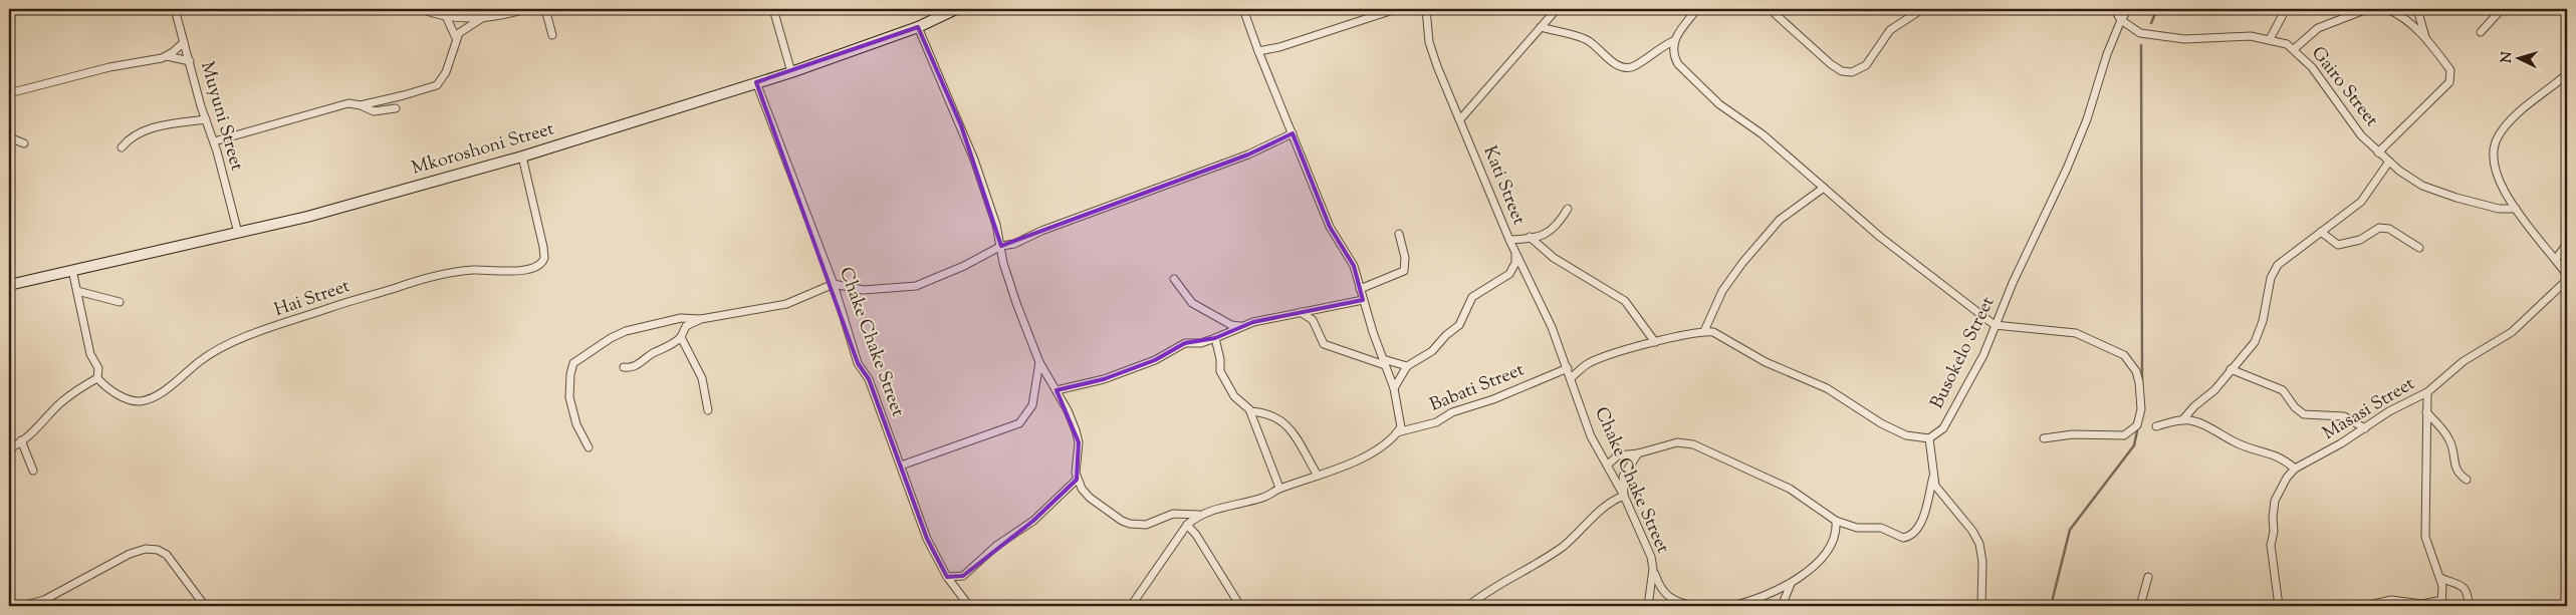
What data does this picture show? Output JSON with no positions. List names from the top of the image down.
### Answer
{
  "streets": {
    "street": [
      "Gairo Street",
      "Muyuni Street",
      "Mkoroshoni Street",
      "Kati Street",
      "Hai Street",
      "Chake Chake Street",
      "Busokelo Street",
      "Babati Street",
      "Masasi Street"
    ]
  },
  "crossings": [
    ["Gairo Street", "Busokelo Street"],
    ["Muyuni Street", "Mkoroshoni Street"],
    ["Mkoroshoni Street", "Hai Street"],
    ["Mkoroshoni Street", "Chake Chake Street"],
    ["Kati Street", "Chake Chake Street"],
    ["Kati Street", "Babati Street"],
    ["Chake Chake Street", "Babati Street"]
  ],
  "north": "left"
}
